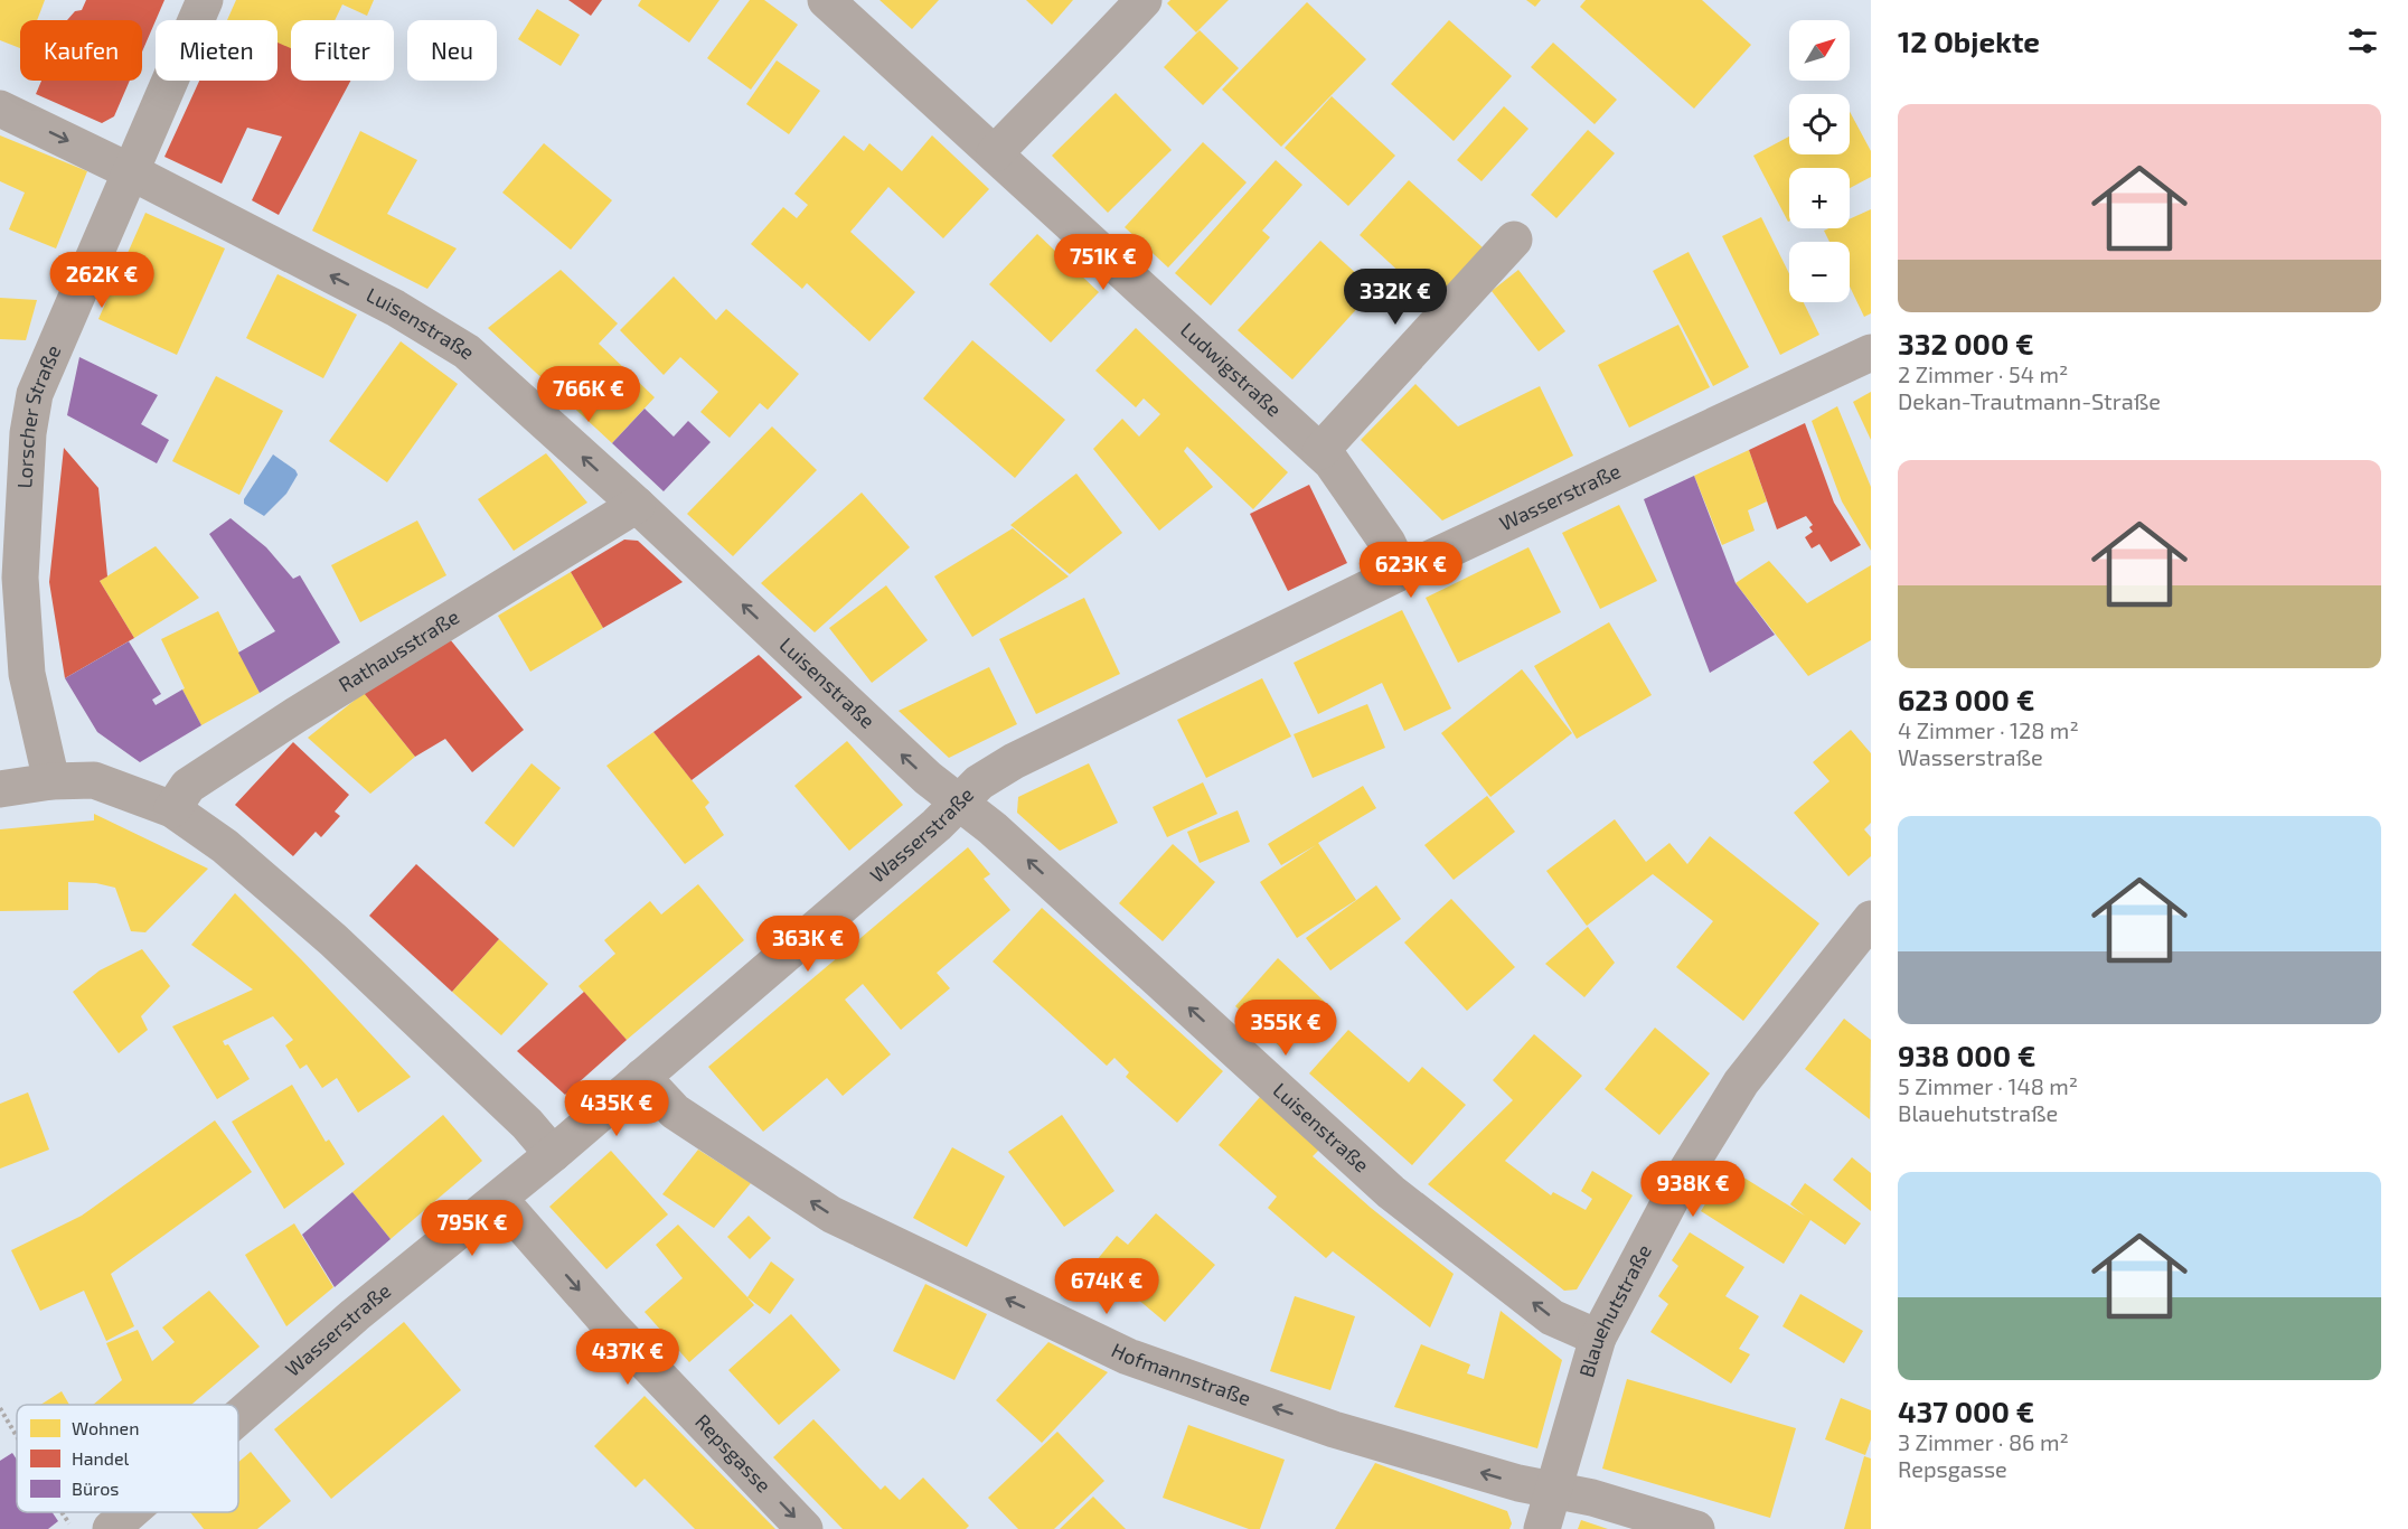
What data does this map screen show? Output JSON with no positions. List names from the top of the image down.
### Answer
{
  "streets": {
    "street": [
      "Luisenstraße",
      "Ludwigstraße",
      "Lorscher Straße",
      "Wasserstraße",
      "Rathausstraße",
      "Blauehutstraße",
      "Hofmannstraße",
      "Repsgasse"
    ]
  },
  "crossings": [
    ["Luisenstraße", "Lorscher Straße"],
    ["Luisenstraße", "Wasserstraße"],
    ["Luisenstraße", "Rathausstraße"],
    ["Luisenstraße", "Blauehutstraße"],
    ["Ludwigstraße", "Wasserstraße"],
    ["Wasserstraße", "Hofmannstraße"],
    ["Wasserstraße", "Repsgasse"],
    ["Blauehutstraße", "Hofmannstraße"]
  ],
  "one_way": ["Luisenstraße", "Hofmannstraße", "Repsgasse"],
  "legend": ["Wohnen", "Handel", "Büros"],
  "north": "top right",
  "page": {
    "heading": "12 Objekte",
    "map_buttons": ["+", "−"],
    "chip": [
      "Kaufen",
      "Mieten",
      "Filter",
      "Neu"
    ],
    "list": [
      {
        "name": "332 000 €",
        "note": "2 Zimmer · 54 m² · Dekan-Trautmann-Straße"
      },
      {
        "name": "623 000 €",
        "note": "4 Zimmer · 128 m² · Wasserstraße"
      },
      {
        "name": "938 000 €",
        "note": "5 Zimmer · 148 m² · Blauehutstraße"
      },
      {
        "name": "437 000 €",
        "note": "3 Zimmer · 86 m² · Repsgasse"
      }
    ],
    "price": [
      "751K €",
      "262K €",
      "332K €",
      "766K €",
      "623K €",
      "363K €",
      "355K €",
      "435K €",
      "938K €",
      "795K €",
      "674K €",
      "437K €"
    ]
  }
}
